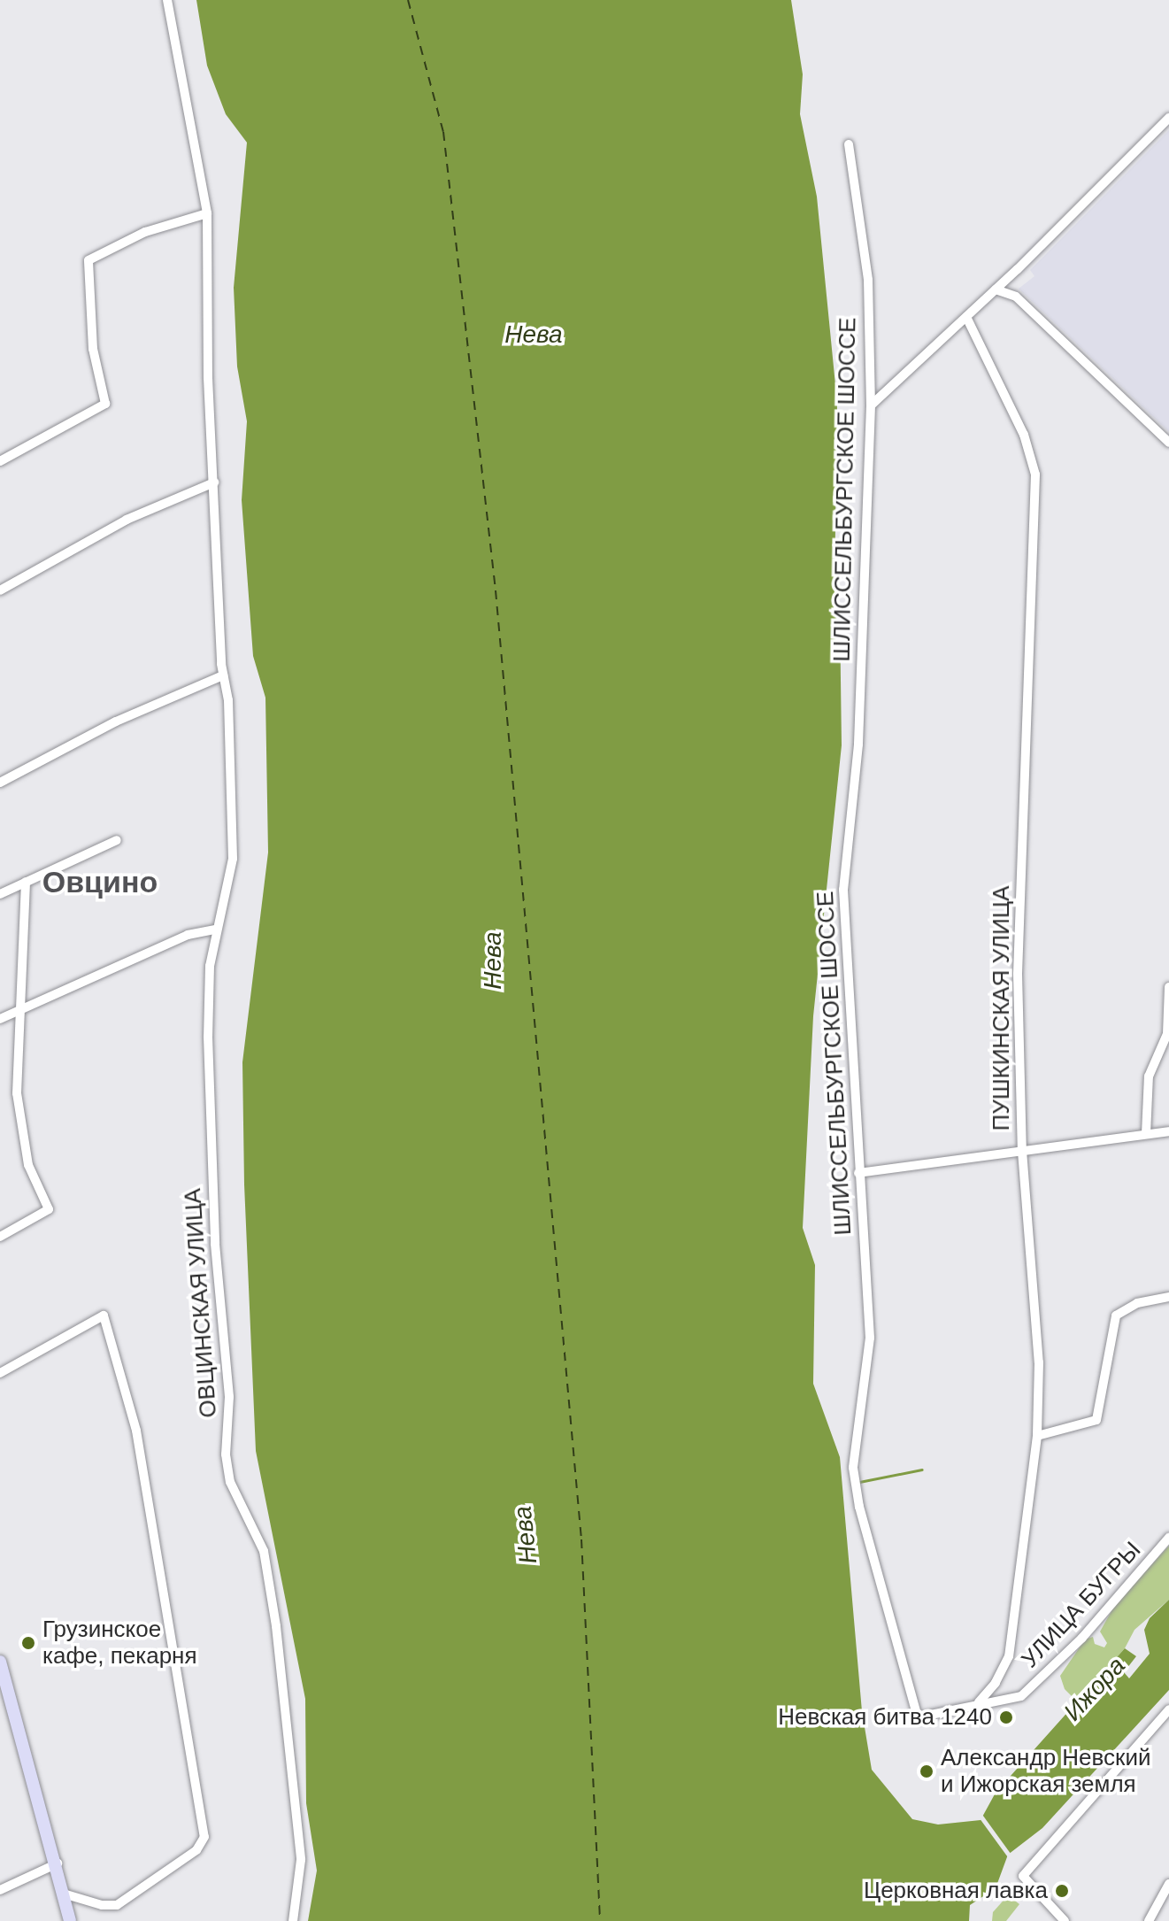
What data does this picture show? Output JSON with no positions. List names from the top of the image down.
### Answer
{
  "streets": {
    "street": [
      "ШЛИССЕЛЬБУРГСКОЕ ШОССЕ",
      "ПУШКИНСКАЯ УЛИЦА",
      "ОВЦИНСКАЯ УЛИЦА",
      "УЛИЦА БУГРЫ"
    ]
  },
  "crossings": [
    ["ШЛИССЕЛЬБУРГСКОЕ ШОССЕ", "УЛИЦА БУГРЫ"],
    ["ПУШКИНСКАЯ УЛИЦА", "УЛИЦА БУГРЫ"]
  ],
  "districts": ["Овцино"],
  "water": ["Нева", "Ижора"],
  "places": [
    "Грузинское кафе, пекарня",
    "Невская битва 1240",
    "Александр Невский и Ижорская земля",
    "Церковная лавка"
  ]
}
